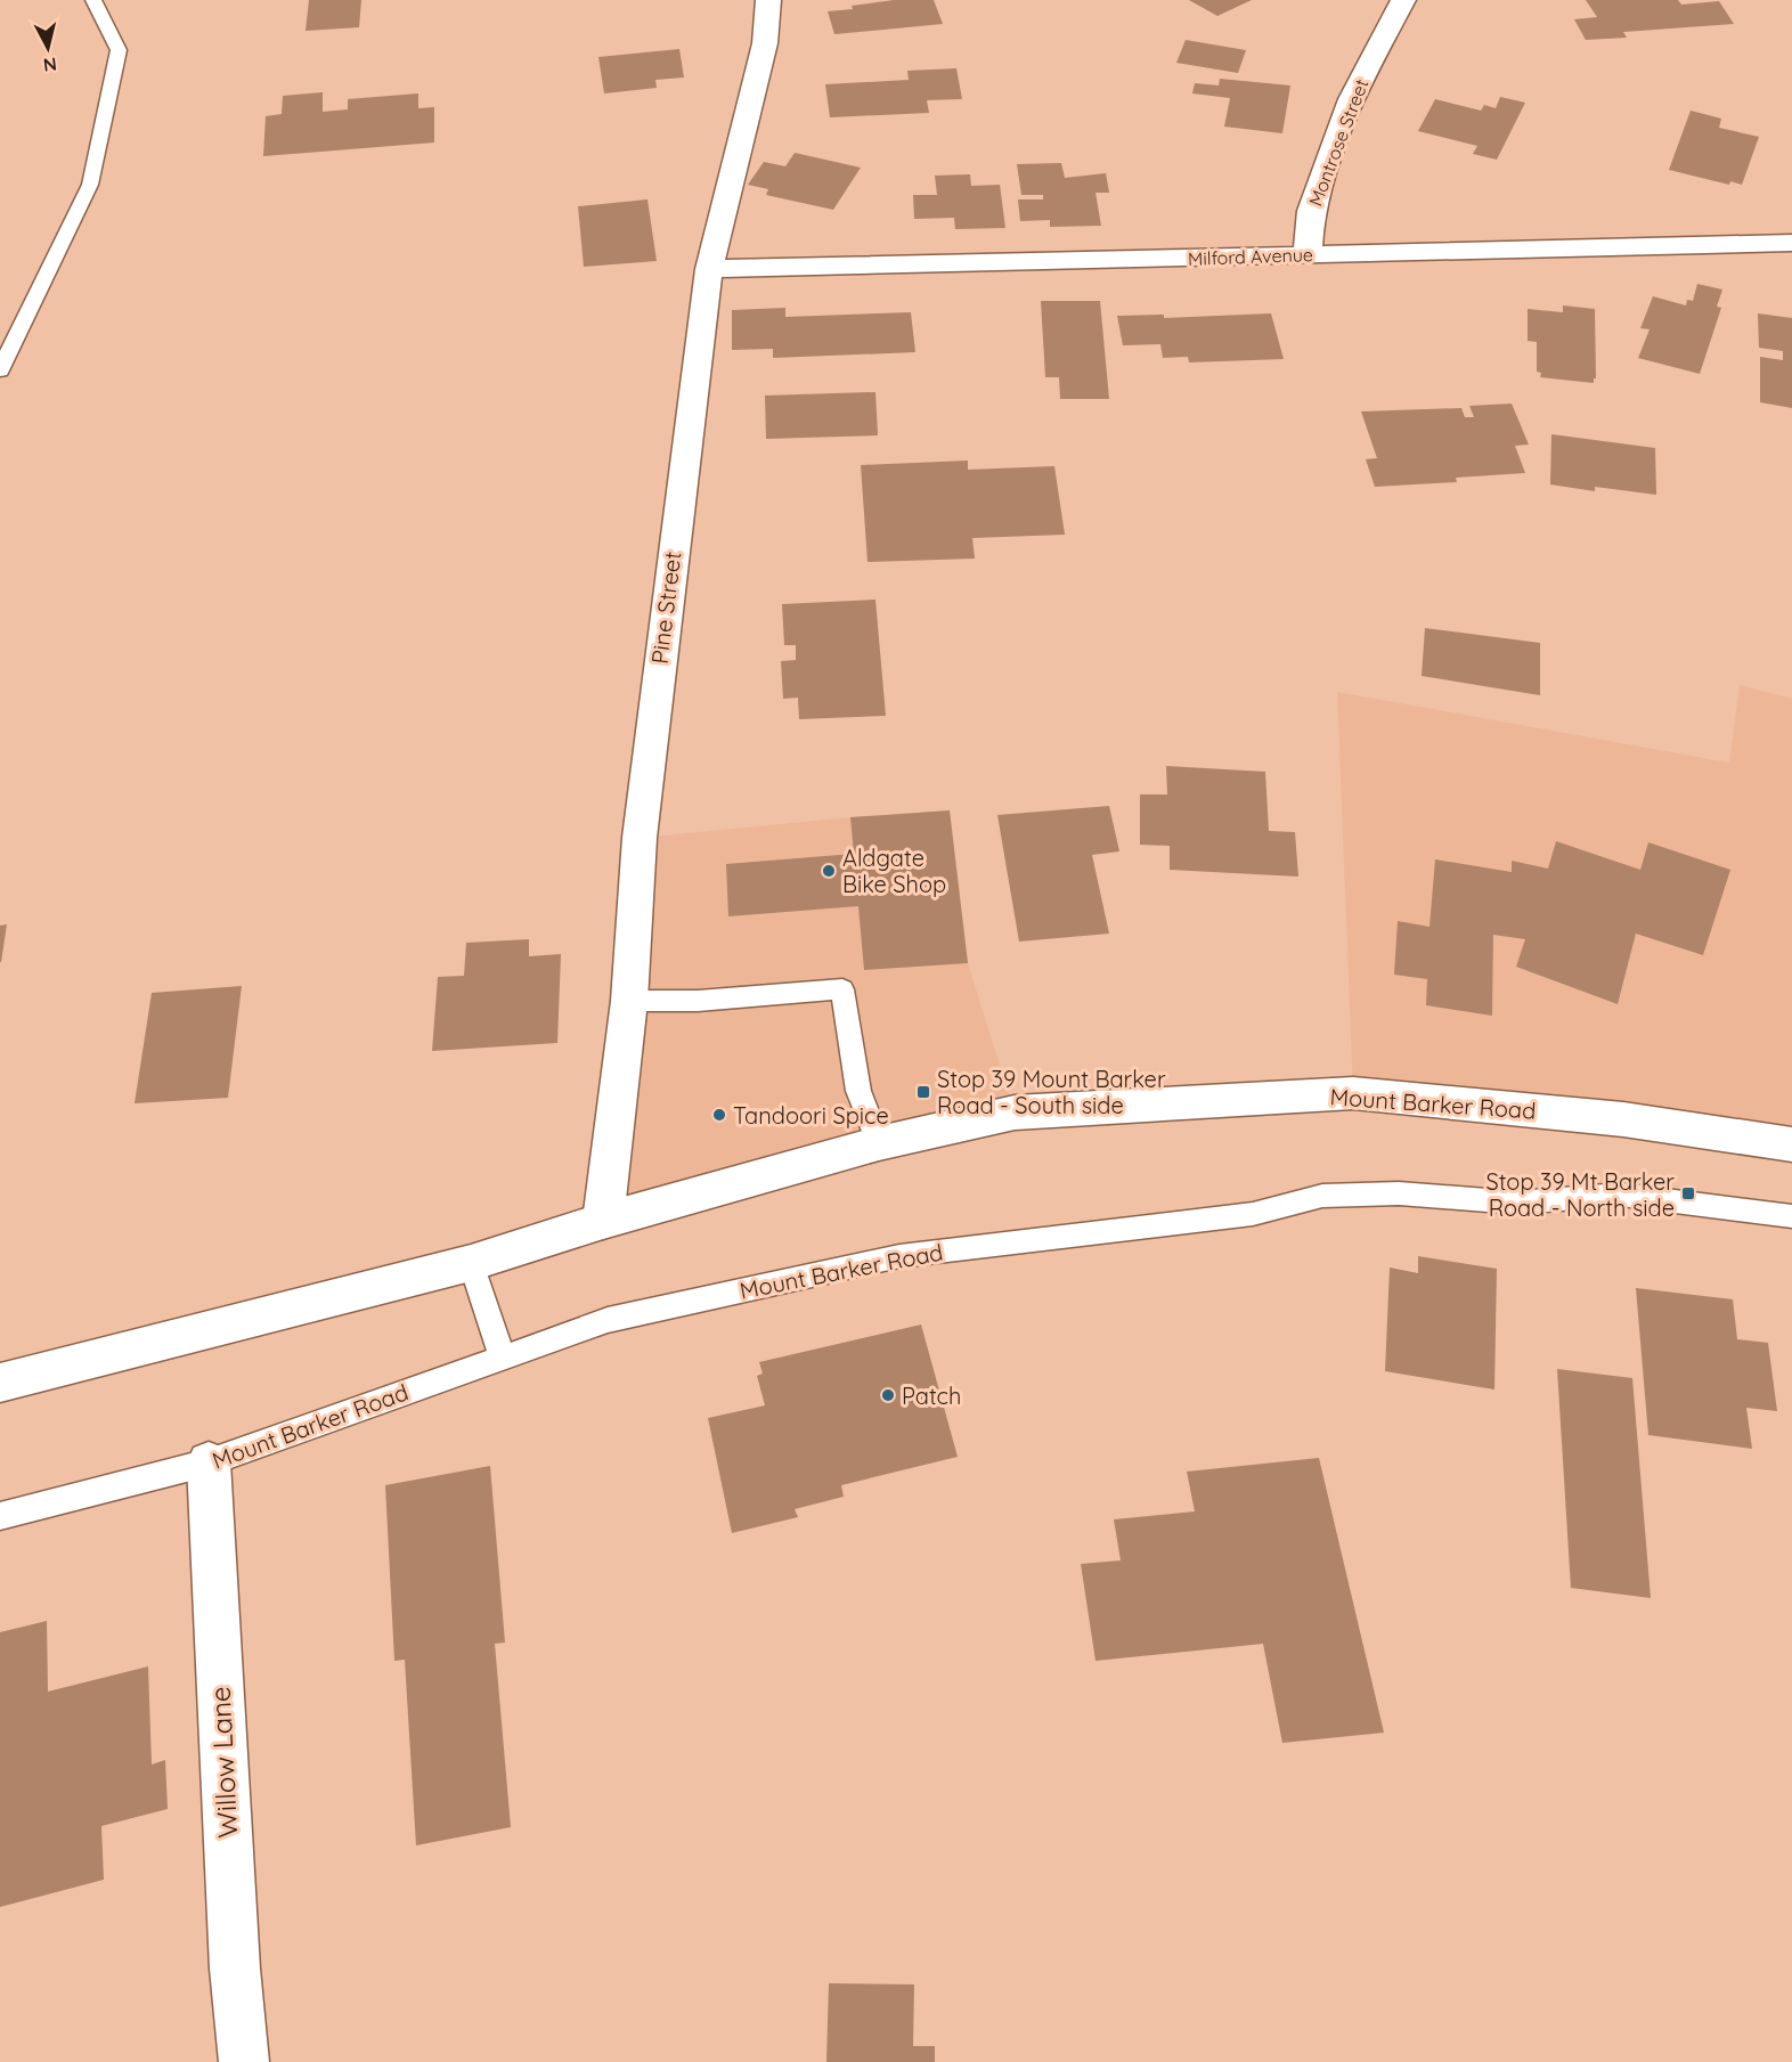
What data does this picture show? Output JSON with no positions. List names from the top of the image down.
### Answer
{
  "streets": {
    "street": [
      "Montrose Street",
      "Milford Avenue",
      "Pine Street",
      "Mount Barker Road",
      "Willow Lane"
    ]
  },
  "crossings": [
    ["Montrose Street", "Milford Avenue"],
    ["Milford Avenue", "Pine Street"],
    ["Pine Street", "Mount Barker Road"],
    ["Mount Barker Road", "Willow Lane"]
  ],
  "places": {
    "other": ["Aldgate Bike Shop", "Tandoori Spice", "Patch"],
    "transit": ["Stop 39 Mount Barker Road - South side", "Stop 39 Mt Barker Road - North side"]
  },
  "north": "bottom"
}
